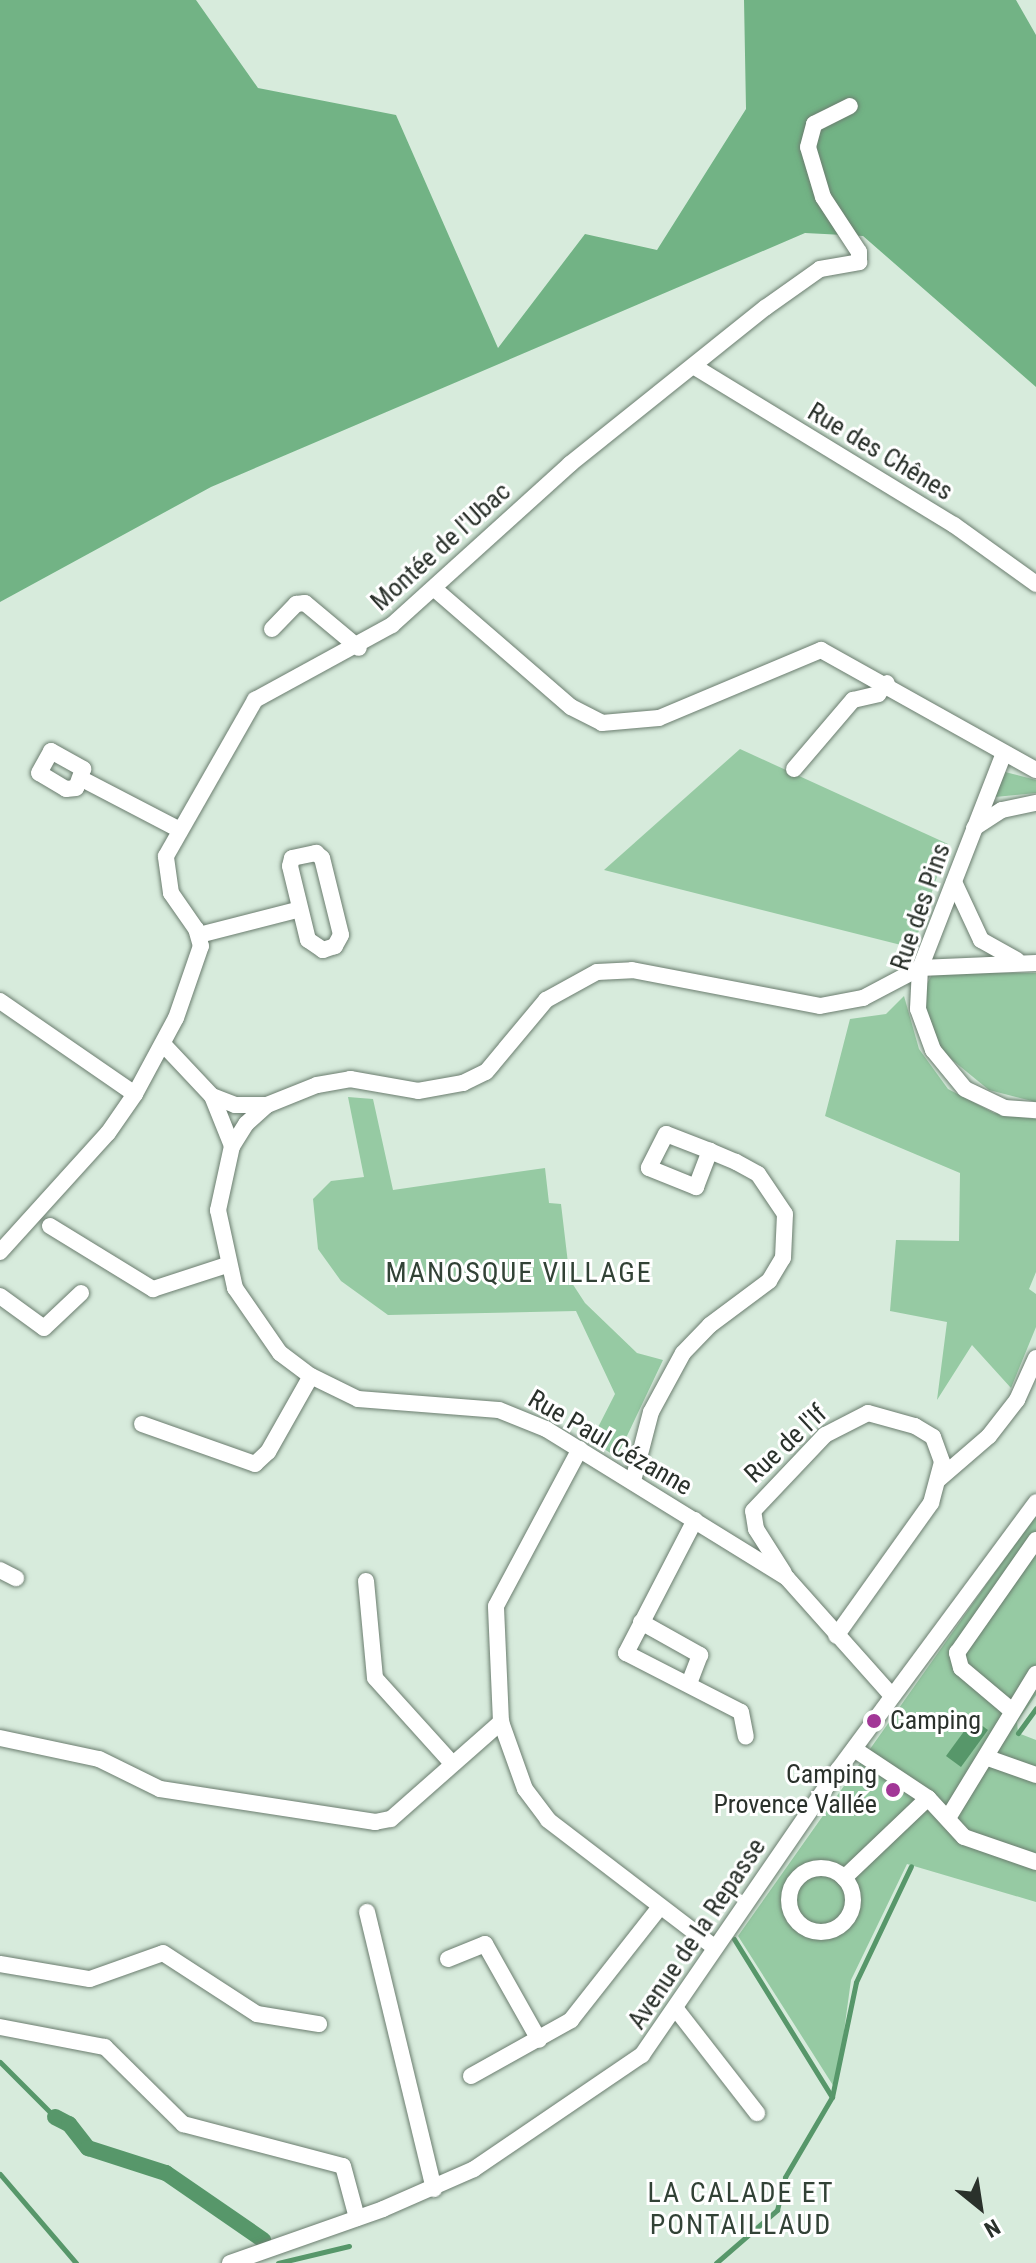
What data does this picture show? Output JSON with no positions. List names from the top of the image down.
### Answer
{
  "streets": {
    "street": [
      "Rue des Chênes",
      "Montée de l'Ubac",
      "Rue des Pins",
      "Rue Paul Cézanne",
      "Rue de l'If",
      "Avenue de la Repasse"
    ]
  },
  "crossings": [
    ["Rue des Chênes", "Montée de l'Ubac"],
    ["Rue Paul Cézanne", "Rue de l'If"],
    ["Rue Paul Cézanne", "Avenue de la Repasse"]
  ],
  "districts": ["MANOSQUE VILLAGE", "LA CALADE ET PONTAILLAUD"],
  "places": ["Camping", "Camping Provence Vallée"],
  "north": "bottom right"
}
